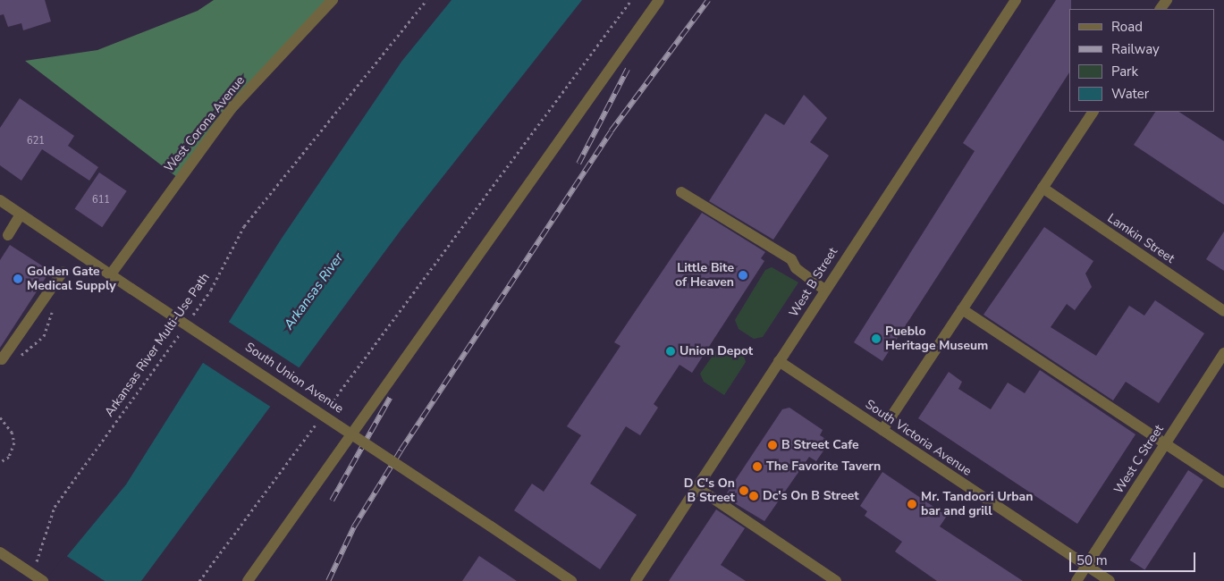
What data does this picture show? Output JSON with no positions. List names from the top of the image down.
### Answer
{
  "streets": {
    "street": [
      "West Corona Avenue",
      "Lamkin Street",
      "West B Street",
      "South Union Avenue",
      "South Victoria Avenue",
      "West C Street"
    ],
    "path": ["Arkansas River Multi-Use Path"]
  },
  "crossings": [
    ["West Corona Avenue", "South Union Avenue"],
    ["West B Street", "South Victoria Avenue"],
    ["South Victoria Avenue", "West C Street"]
  ],
  "water": ["Arkansas River"],
  "places": [
    "Little Bite of Heaven",
    "Golden Gate Medical Supply",
    "Pueblo Heritage Museum",
    "Union Depot",
    "B Street Cafe",
    "The Favorite Tavern",
    "D C's On B Street",
    "Dc's On B Street",
    "Mr. Tandoori Urban bar and grill"
  ],
  "house_numbers": ["621", "611"],
  "legend": [
    "Road",
    "Railway",
    "Park",
    "Water"
  ],
  "scale_bar": "50 m"
}
